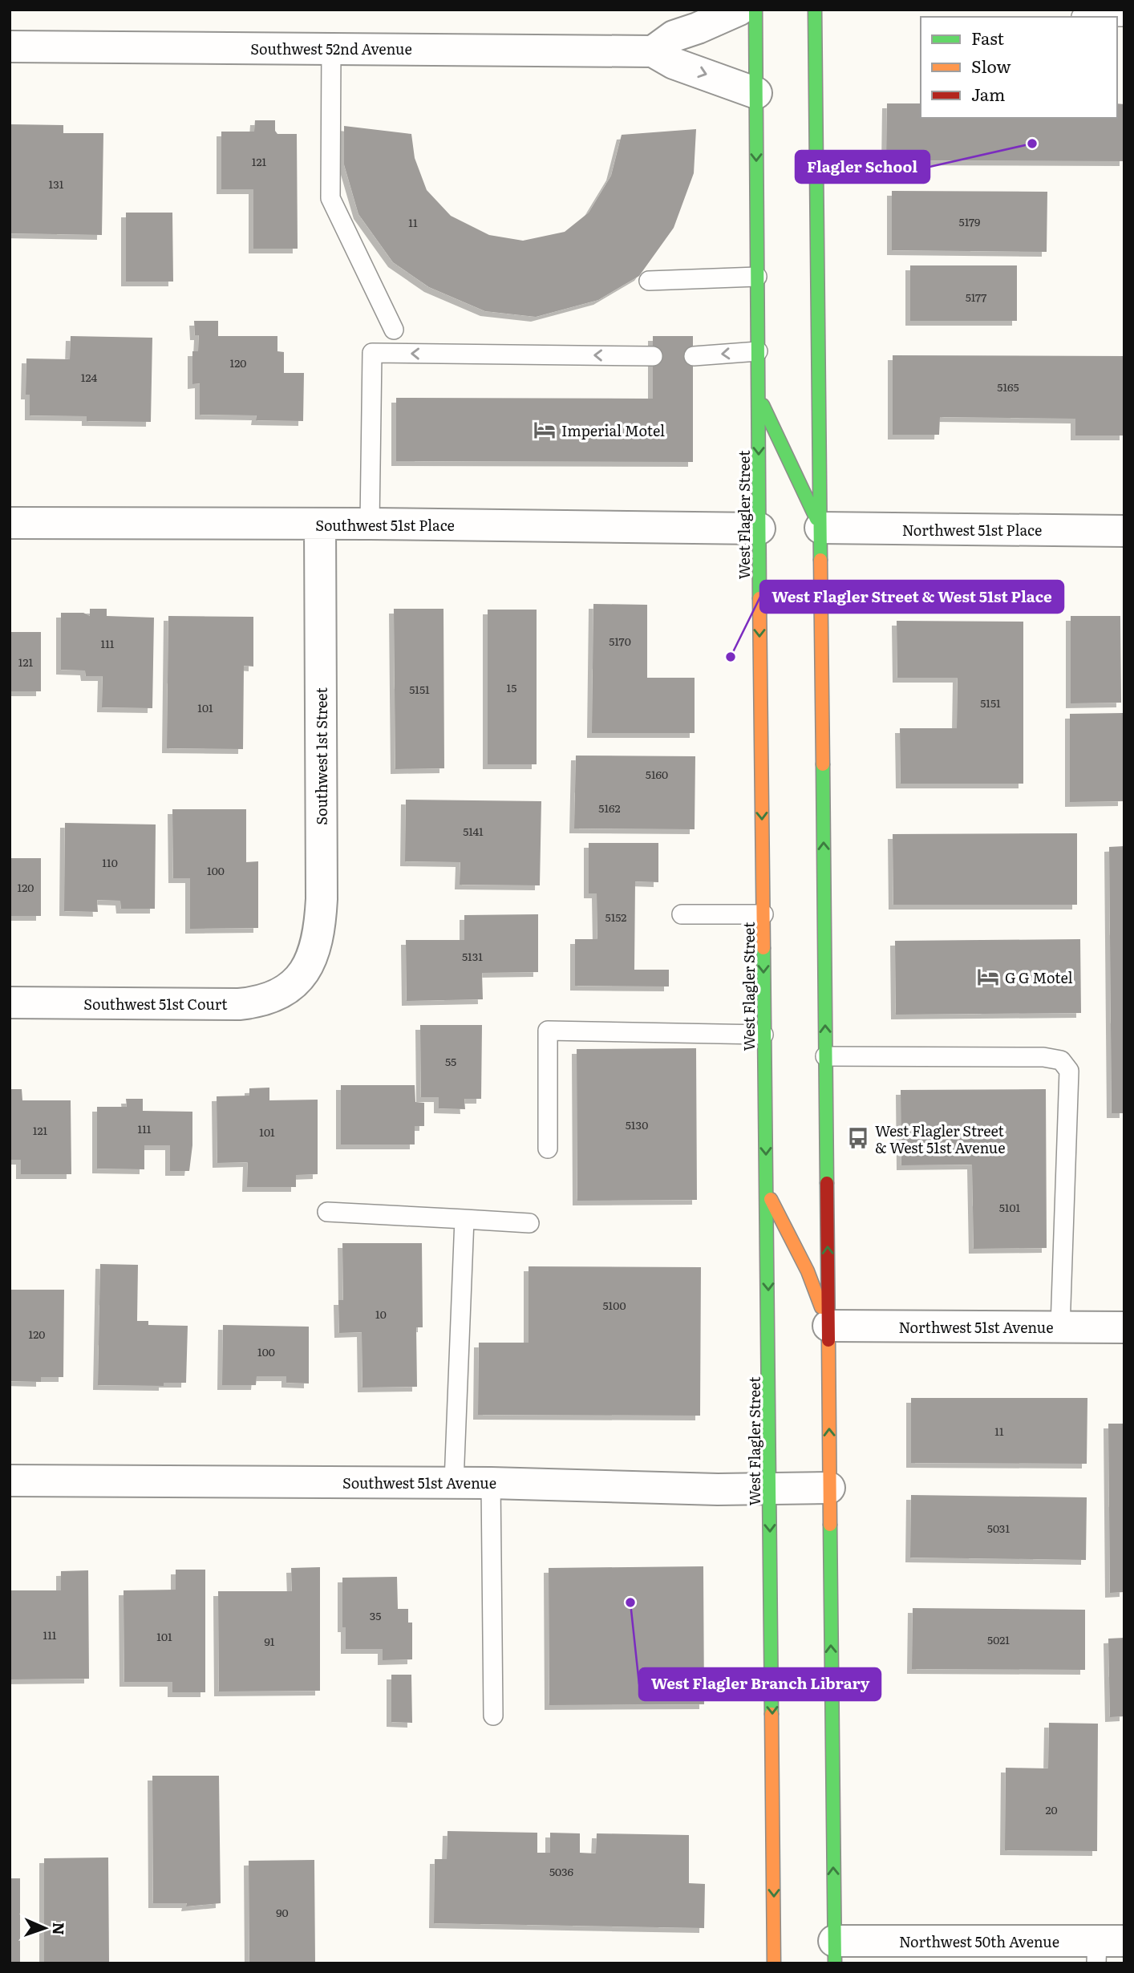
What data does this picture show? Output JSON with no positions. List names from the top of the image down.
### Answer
{
  "streets": {
    "main road": ["West Flagler Street"],
    "street": [
      "Southwest 52nd Avenue",
      "Southwest 51st Place",
      "Northwest 51st Place",
      "Southwest 1st Street",
      "Southwest 51st Court",
      "Northwest 51st Avenue",
      "Southwest 51st Avenue",
      "Northwest 50th Avenue"
    ]
  },
  "crossings": [
    ["Southwest 52nd Avenue", "West Flagler Street"],
    ["West Flagler Street", "Southwest 51st Place"],
    ["West Flagler Street", "Southwest 51st Avenue"],
    ["Southwest 51st Place", "Southwest 1st Street"],
    ["Southwest 1st Street", "Southwest 51st Court"]
  ],
  "places": {
    "other": ["Flagler School", "West Flagler Street & West 51st Place", "West Flagler Branch Library"],
    "hotel": ["Imperial Motel", "G G Motel"],
    "bus stop": ["West Flagler Street & West 51st Avenue"]
  },
  "house_numbers": [
    "121",
    "131",
    "5179",
    "11",
    "5177",
    "120",
    "124",
    "5165",
    "5170",
    "111",
    "121",
    "15",
    "5151",
    "5151",
    "101",
    "5160",
    "5162",
    "5141",
    "110",
    "100",
    "120",
    "5152",
    "5131",
    "55",
    "5130",
    "111",
    "121",
    "101",
    "5101",
    "5100",
    "10",
    "120",
    "100",
    "11",
    "5031",
    "35",
    "111",
    "101",
    "5021",
    "91",
    "20",
    "5036",
    "90"
  ],
  "legend": ["Fast", "Slow", "Jam"],
  "north": "right"
}
